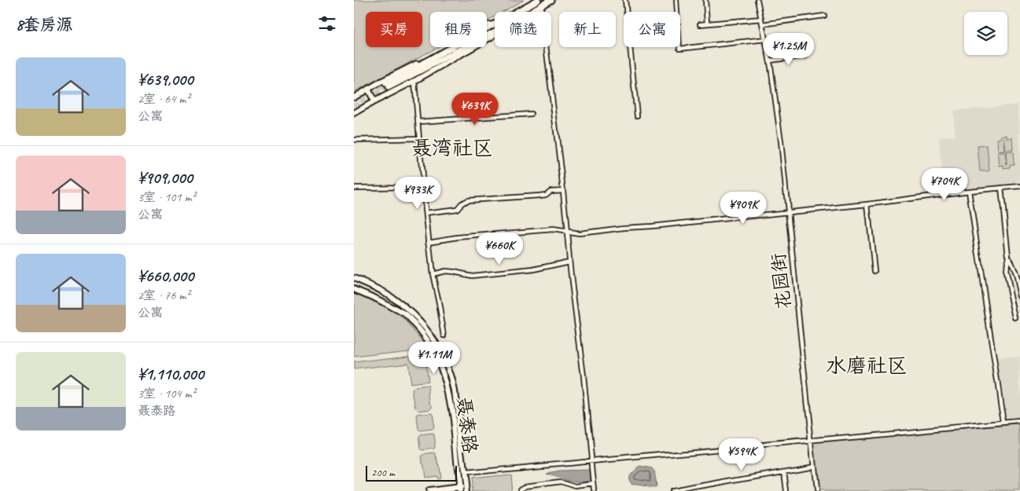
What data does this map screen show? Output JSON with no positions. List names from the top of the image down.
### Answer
{
  "streets": {
    "main road": ["聂泰路"],
    "street": ["花园街"]
  },
  "districts": ["聂湾社区", "水磨社区"],
  "scale_bar": "200 m",
  "page": {
    "heading": "8套房源",
    "chip": [
      "买房",
      "租房",
      "筛选",
      "新上",
      "公寓"
    ],
    "price": [
      "¥1.25M",
      "¥639K",
      "¥704K",
      "¥933K",
      "¥909K",
      "¥660K",
      "¥1.11M",
      "¥594K"
    ],
    "list": [
      {
        "name": "¥639,000",
        "note": "2室 · 64 m² · 公寓"
      },
      {
        "name": "¥909,000",
        "note": "3室 · 101 m² · 公寓"
      },
      {
        "name": "¥660,000",
        "note": "2室 · 76 m² · 公寓"
      },
      {
        "name": "¥1,110,000",
        "note": "3室 · 104 m² · 聂泰路"
      }
    ],
    "scale": "200 m"
  }
}
